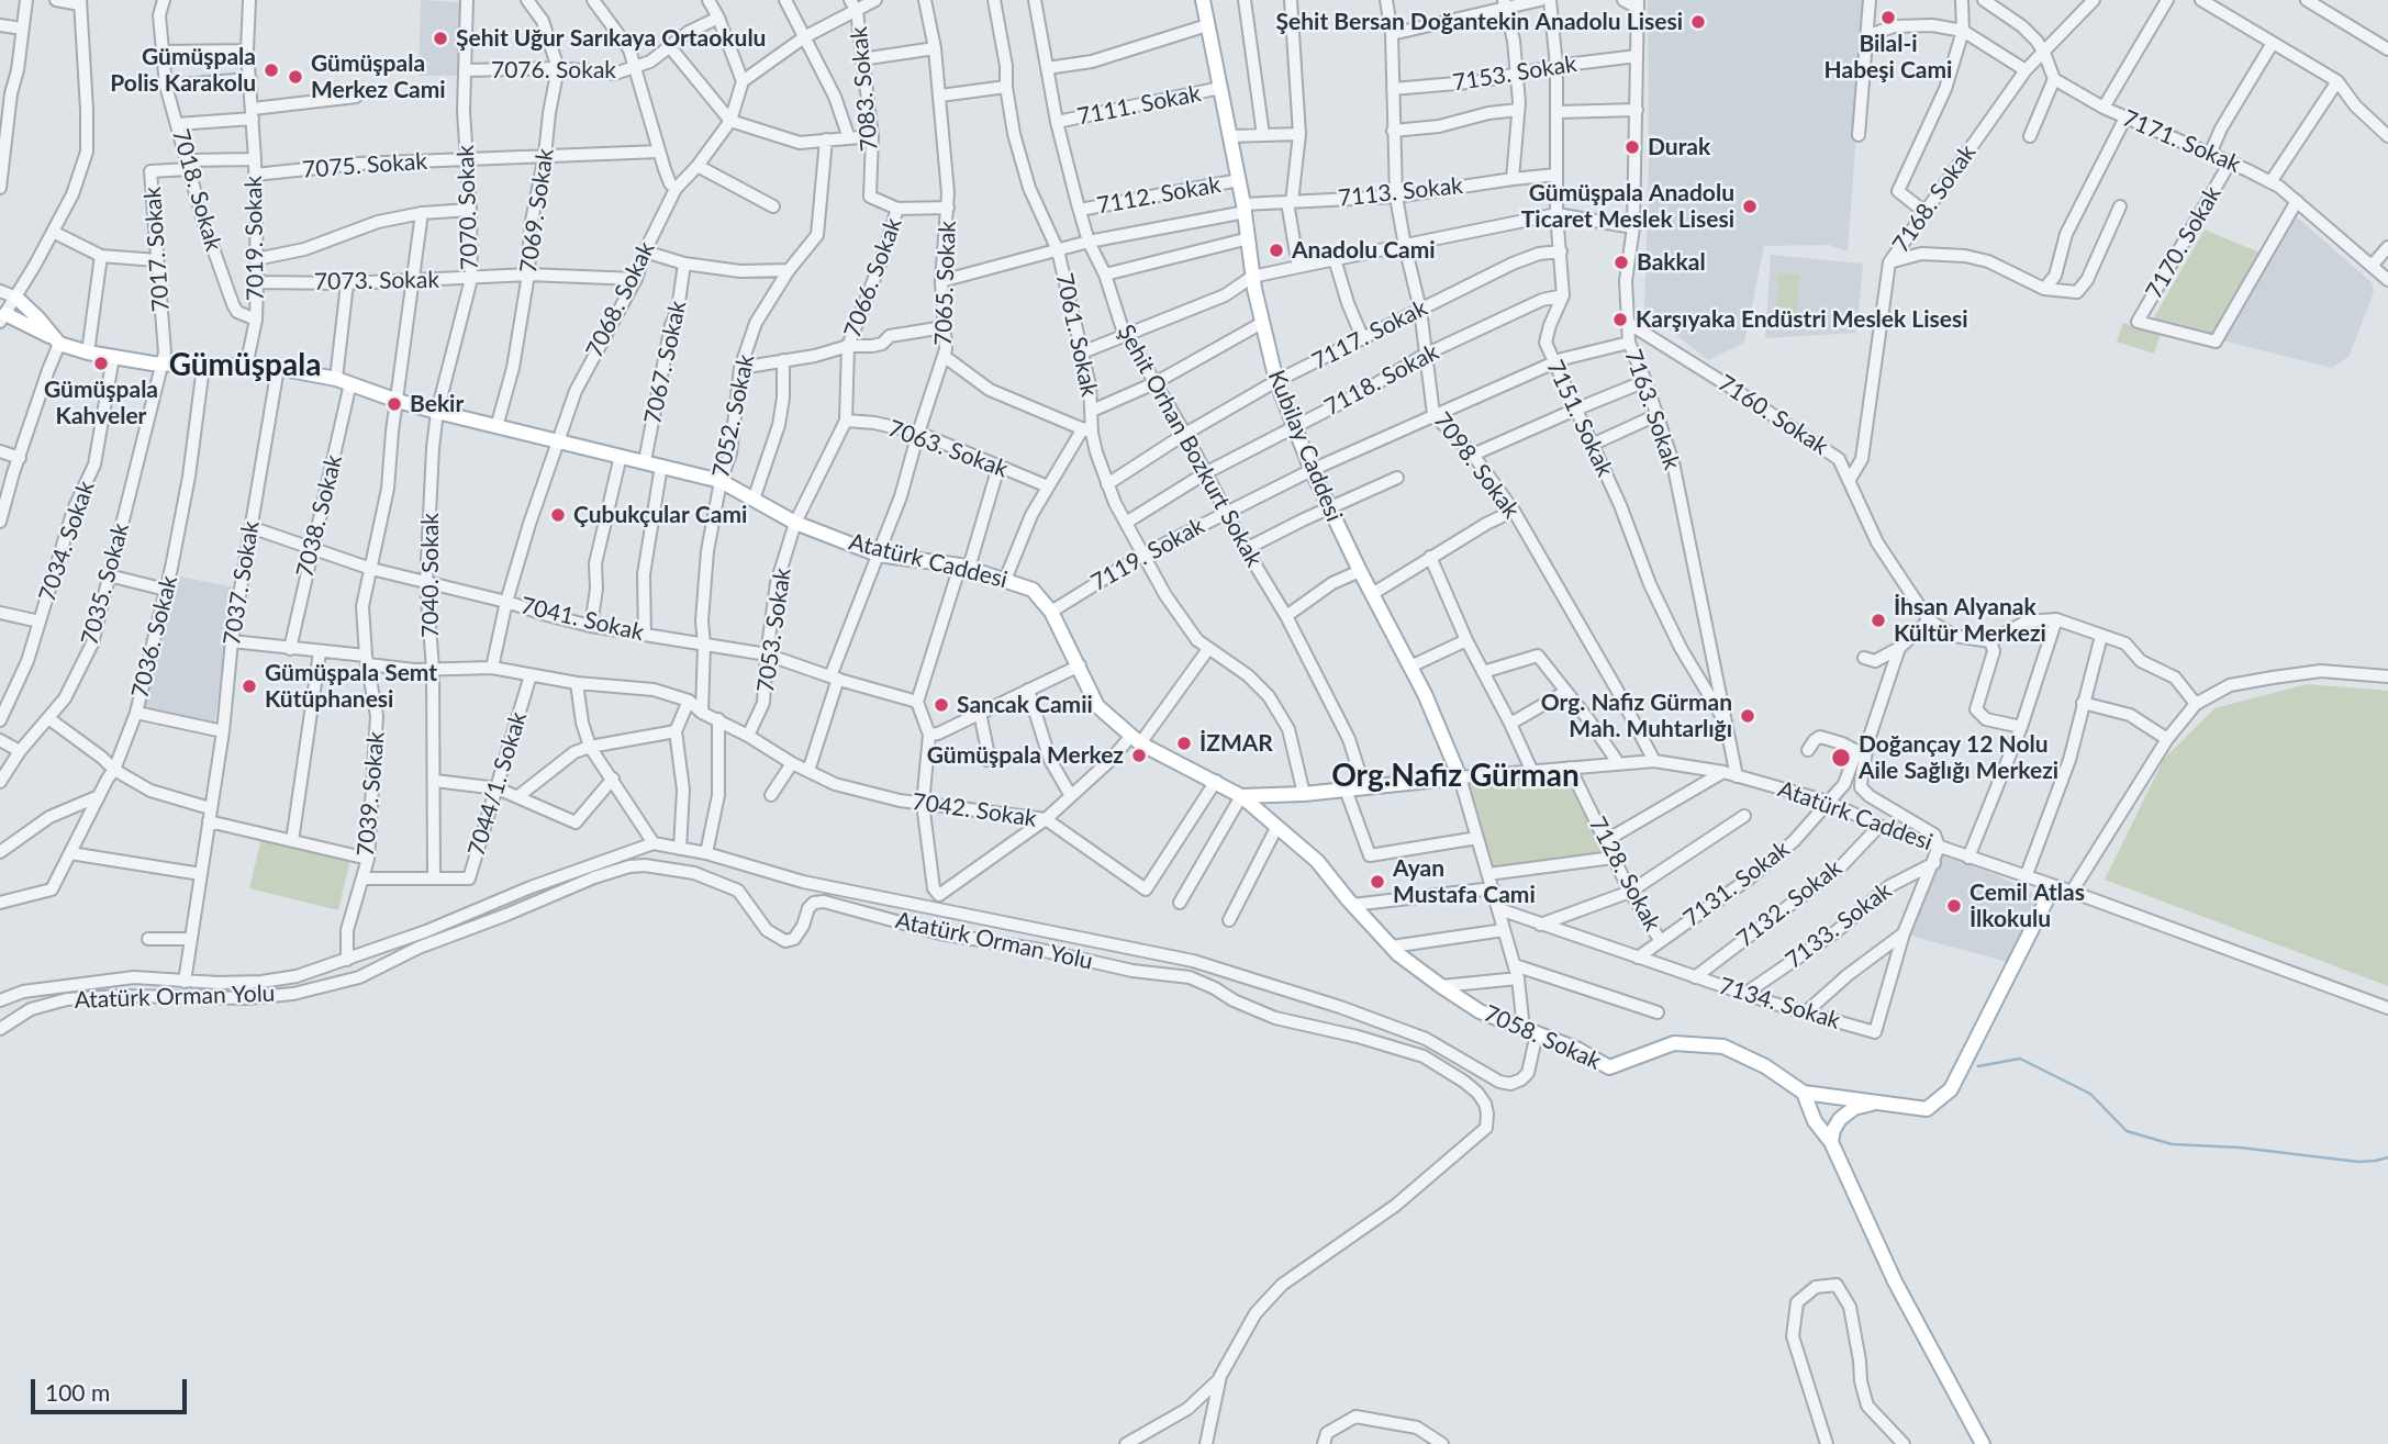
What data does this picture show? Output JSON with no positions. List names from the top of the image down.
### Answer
{
  "streets": {
    "main road": ["Kubilay Caddesi", "Atatürk Caddesi", "7058. Sokak"],
    "street": [
      "7076. Sokak",
      "7153. Sokak",
      "7083. Sokak",
      "7111. Sokak",
      "7171. Sokak",
      "7075. Sokak",
      "7018. Sokak",
      "7113. Sokak",
      "7112. Sokak",
      "7168. Sokak",
      "7070. Sokak",
      "7069. Sokak",
      "7019. Sokak",
      "7170. Sokak",
      "7017. Sokak",
      "7066. Sokak",
      "7073. Sokak",
      "7065. Sokak",
      "7068. Sokak",
      "7061. Sokak",
      "7117. Sokak",
      "7067. Sokak",
      "7118. Sokak",
      "7163. Sokak",
      "7160. Sokak",
      "7052. Sokak",
      "7151. Sokak",
      "Şehit Orhan Bozkurt Sokak",
      "7063. Sokak",
      "7098. Sokak",
      "7038. Sokak",
      "7034. Sokak",
      "7119. Sokak",
      "7040. Sokak",
      "7037. Sokak",
      "7035. Sokak",
      "7041. Sokak",
      "7053. Sokak",
      "7036. Sokak",
      "7044/1. Sokak",
      "7039. Sokak",
      "7042. Sokak",
      "7128. Sokak",
      "7131. Sokak",
      "7132. Sokak",
      "7133. Sokak",
      "Atatürk Orman Yolu",
      "7134. Sokak"
    ]
  },
  "crossings": [
    ["7076. Sokak", "7070. Sokak"],
    ["7076. Sokak", "7069. Sokak"],
    ["7153. Sokak", "7163. Sokak"],
    ["7153. Sokak", "7151. Sokak"],
    ["7153. Sokak", "7098. Sokak"],
    ["7083. Sokak", "7066. Sokak"],
    ["7111. Sokak", "Şehit Orhan Bozkurt Sokak"],
    ["7111. Sokak", "Kubilay Caddesi"],
    ["7171. Sokak", "7170. Sokak"],
    ["7075. Sokak", "7070. Sokak"],
    ["7075. Sokak", "7069. Sokak"],
    ["7075. Sokak", "7019. Sokak"],
    ["7018. Sokak", "7019. Sokak"],
    ["7018. Sokak", "7017. Sokak"],
    ["7113. Sokak", "7065. Sokak"],
    ["7113. Sokak", "7061. Sokak"],
    ["7113. Sokak", "7151. Sokak"],
    ["7113. Sokak", "Şehit Orhan Bozkurt Sokak"],
    ["7113. Sokak", "Kubilay Caddesi"],
    ["7113. Sokak", "7098. Sokak"],
    ["7112. Sokak", "Şehit Orhan Bozkurt Sokak"],
    ["7112. Sokak", "Kubilay Caddesi"],
    ["7168. Sokak", "7160. Sokak"],
    ["7070. Sokak", "7073. Sokak"],
    ["7070. Sokak", "Atatürk Caddesi"],
    ["7070. Sokak", "7040. Sokak"],
    ["7069. Sokak", "7073. Sokak"],
    ["7069. Sokak", "Atatürk Caddesi"],
    ["7019. Sokak", "7073. Sokak"],
    ["7019. Sokak", "Atatürk Caddesi"],
    ["7017. Sokak", "Atatürk Caddesi"],
    ["7017. Sokak", "7035. Sokak"],
    ["7066. Sokak", "7065. Sokak"],
    ["7066. Sokak", "7063. Sokak"],
    ["7066. Sokak", "Atatürk Caddesi"],
    ["7066. Sokak", "7053. Sokak"],
    ["7073. Sokak", "7068. Sokak"],
    ["7073. Sokak", "7039. Sokak"],
    ["7065. Sokak", "7063. Sokak"],
    ["7065. Sokak", "Atatürk Caddesi"],
    ["7065. Sokak", "7041. Sokak"],
    ["7065. Sokak", "7042. Sokak"],
    ["7068. Sokak", "Atatürk Caddesi"],
    ["7068. Sokak", "7041. Sokak"],
    ["7068. Sokak", "7042. Sokak"],
    ["7061. Sokak", "7117. Sokak"],
    ["7061. Sokak", "7118. Sokak"],
    ["7061. Sokak", "7119. Sokak"],
    ["7061. Sokak", "Atatürk Caddesi"],
    ["7117. Sokak", "7151. Sokak"],
    ["7117. Sokak", "Şehit Orhan Bozkurt Sokak"],
    ["7117. Sokak", "Kubilay Caddesi"],
    ["7117. Sokak", "7098. Sokak"],
    ["7067. Sokak", "Atatürk Caddesi"],
    ["7118. Sokak", "7151. Sokak"],
    ["7118. Sokak", "Şehit Orhan Bozkurt Sokak"],
    ["7118. Sokak", "Kubilay Caddesi"],
    ["7118. Sokak", "7098. Sokak"],
    ["7163. Sokak", "7160. Sokak"],
    ["7163. Sokak", "7151. Sokak"],
    ["7163. Sokak", "7119. Sokak"],
    ["7163. Sokak", "Atatürk Caddesi"],
    ["7052. Sokak", "Atatürk Caddesi"],
    ["7052. Sokak", "7041. Sokak"],
    ["7052. Sokak", "7042. Sokak"],
    ["7151. Sokak", "7119. Sokak"],
    ["Şehit Orhan Bozkurt Sokak", "7119. Sokak"],
    ["Şehit Orhan Bozkurt Sokak", "Atatürk Caddesi"],
    ["Kubilay Caddesi", "7119. Sokak"],
    ["Kubilay Caddesi", "Atatürk Caddesi"],
    ["7098. Sokak", "7119. Sokak"],
    ["7098. Sokak", "Atatürk Caddesi"],
    ["7038. Sokak", "Atatürk Caddesi"],
    ["7038. Sokak", "7041. Sokak"],
    ["7038. Sokak", "7042. Sokak"],
    ["7034. Sokak", "Atatürk Caddesi"],
    ["7119. Sokak", "Atatürk Caddesi"],
    ["Atatürk Caddesi", "7040. Sokak"],
    ["Atatürk Caddesi", "7037. Sokak"],
    ["Atatürk Caddesi", "7035. Sokak"],
    ["Atatürk Caddesi", "7053. Sokak"],
    ["Atatürk Caddesi", "7036. Sokak"],
    ["Atatürk Caddesi", "7039. Sokak"],
    ["Atatürk Caddesi", "7042. Sokak"],
    ["Atatürk Caddesi", "7128. Sokak"],
    ["Atatürk Caddesi", "7131. Sokak"],
    ["Atatürk Caddesi", "7132. Sokak"],
    ["Atatürk Caddesi", "7134. Sokak"],
    ["Atatürk Caddesi", "7058. Sokak"],
    ["7040. Sokak", "7041. Sokak"],
    ["7040. Sokak", "7044/1. Sokak"],
    ["7040. Sokak", "7042. Sokak"],
    ["7037. Sokak", "7041. Sokak"],
    ["7037. Sokak", "7042. Sokak"],
    ["7041. Sokak", "7053. Sokak"],
    ["7041. Sokak", "7039. Sokak"],
    ["7053. Sokak", "7042. Sokak"],
    ["7044/1. Sokak", "7039. Sokak"],
    ["7044/1. Sokak", "7042. Sokak"],
    ["7039. Sokak", "7042. Sokak"],
    ["7128. Sokak", "7131. Sokak"],
    ["7131. Sokak", "7134. Sokak"],
    ["7132. Sokak", "7134. Sokak"],
    ["7133. Sokak", "7134. Sokak"]
  ],
  "districts": ["Gümüşpala", "Org.Nafiz Gürman"],
  "places": [
    "Bilal-i Habeşi Cami",
    "Şehit Bersan Doğantekin Anadolu Lisesi",
    "Şehit Uğur Sarıkaya Ortaokulu",
    "Gümüşpala Polis Karakolu",
    "Gümüşpala Merkez Cami",
    "Durak",
    "Gümüşpala Anadolu Ticaret Meslek Lisesi",
    "Anadolu Cami",
    "Bakkal",
    "Karşıyaka Endüstri Meslek Lisesi",
    "Gümüşpala Kahveler",
    "Bekir",
    "Çubukçular Cami",
    "İhsan Alyanak Kültür Merkezi",
    "Gümüşpala Semt Kütüphanesi",
    "Sancak Camii",
    "Org. Nafiz Gürman Mah. Muhtarlığı",
    "İZMAR",
    "Gümüşpala Merkez",
    "Doğançay 12 Nolu Aile Sağlığı Merkezi",
    "Ayan Mustafa Cami",
    "Cemil Atlas İlkokulu"
  ],
  "scale_bar": "100 m"
}
